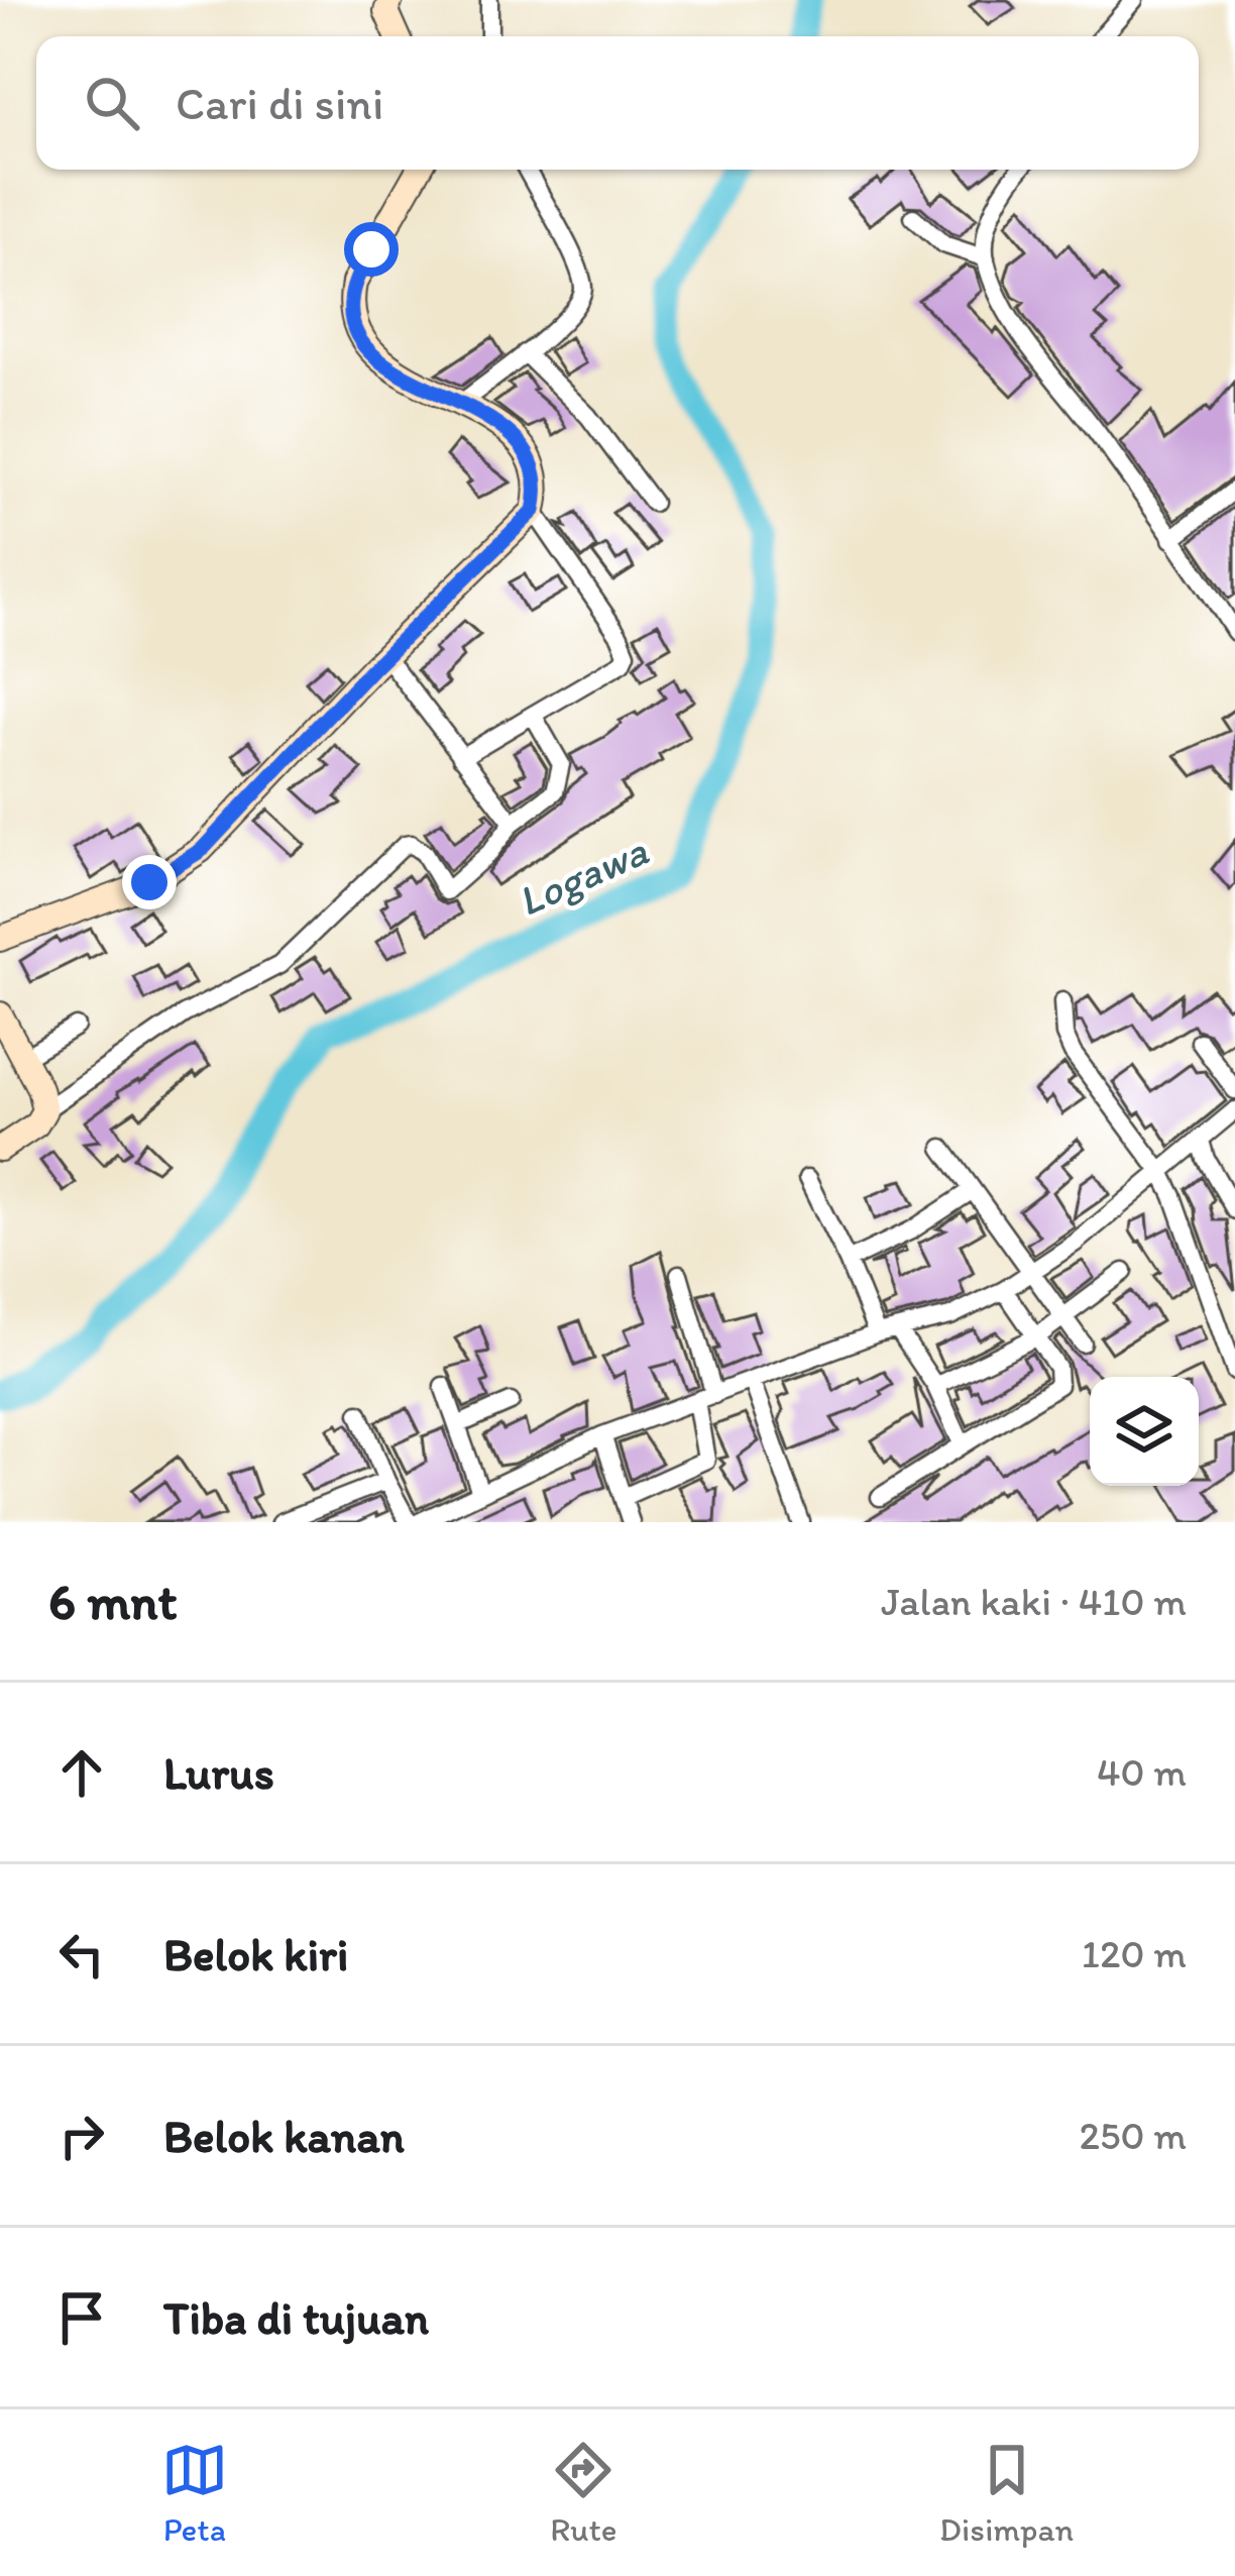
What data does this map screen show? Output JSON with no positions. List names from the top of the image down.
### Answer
{
  "water": ["Logawa"],
  "page": {
    "search": "Cari di sini",
    "heading": ["6 mnt", "Jalan kaki · 410 m"],
    "list": [
      ["Lurus", "40 m"],
      ["Belok kiri", "120 m"],
      ["Belok kanan", "250 m"],
      "Tiba di tujuan"
    ],
    "nav": ["Peta", "Rute", "Disimpan"]
  }
}
